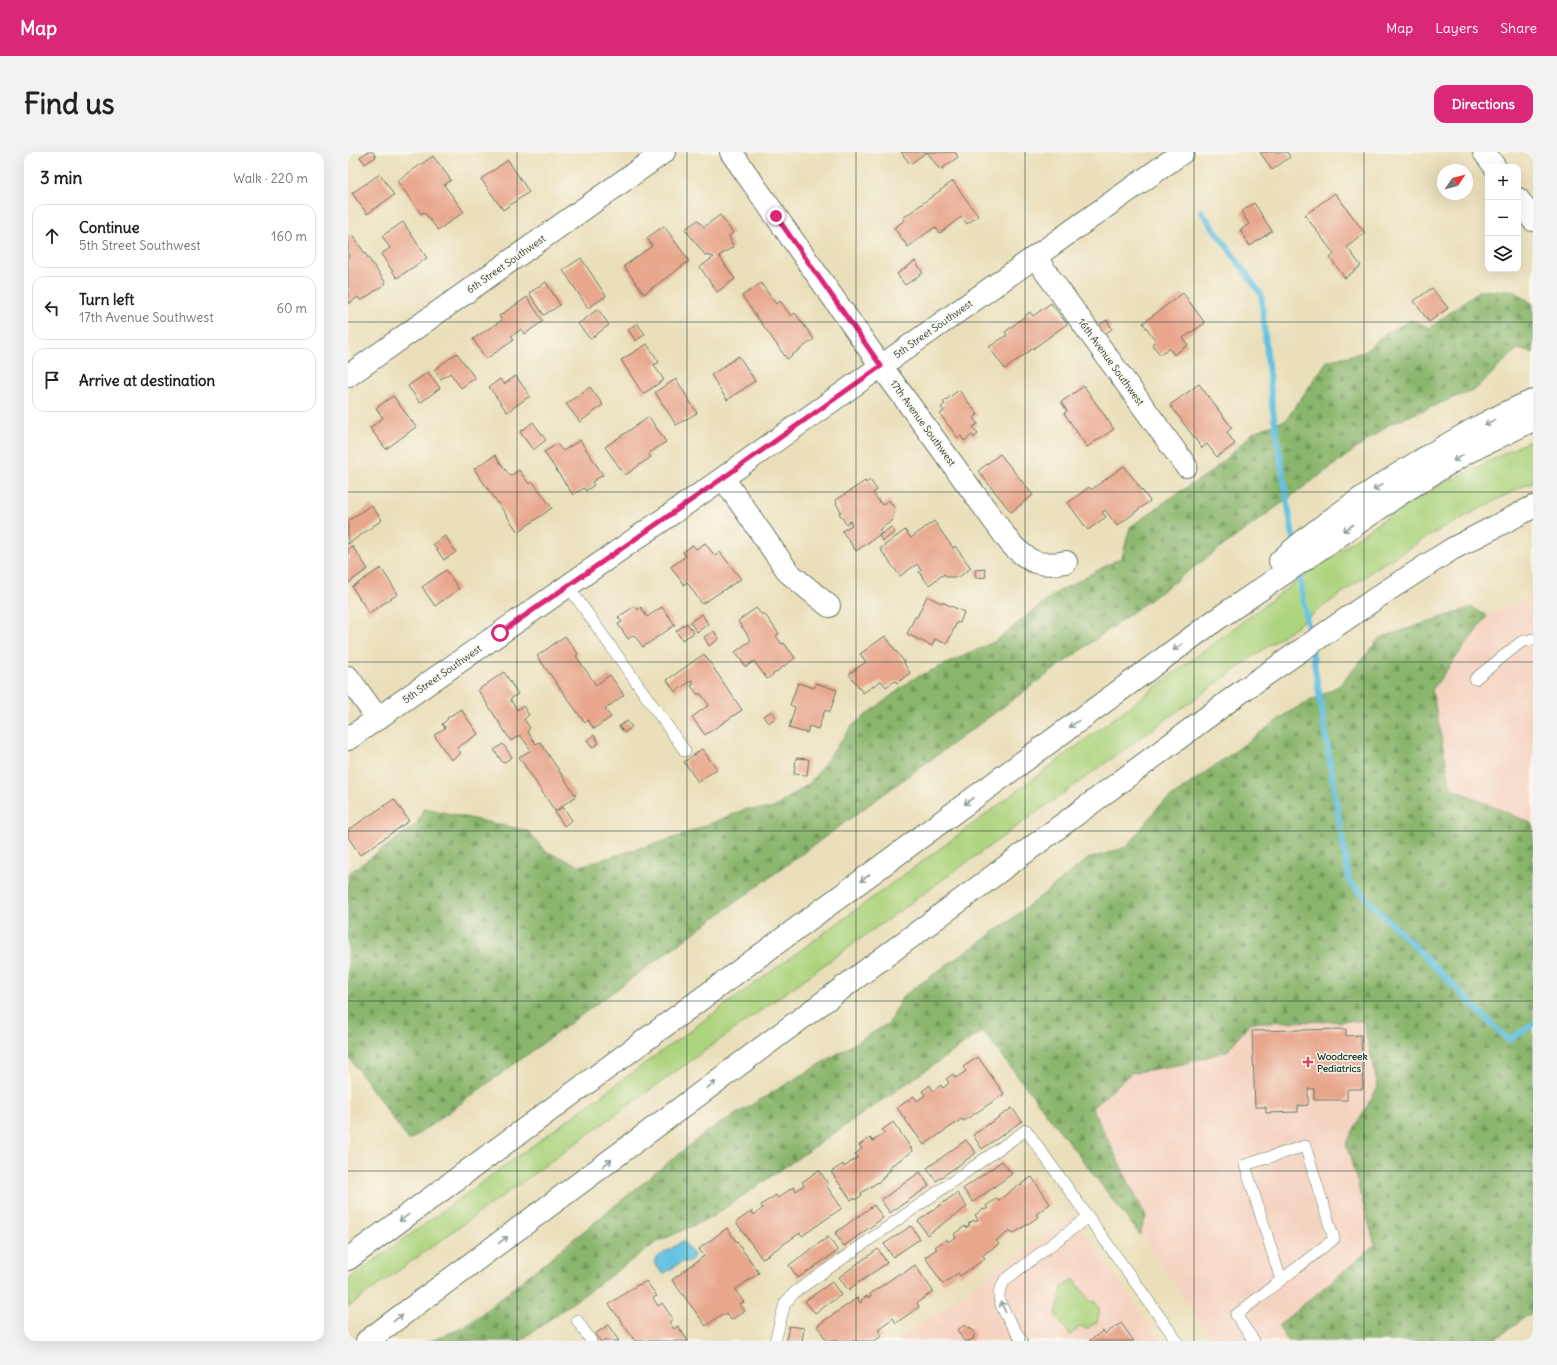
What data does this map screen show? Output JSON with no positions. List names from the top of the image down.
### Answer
{
  "streets": {
    "main road": [
      "6th Street Southwest",
      "5th Street Southwest",
      "16th Avenue Southwest",
      "17th Avenue Southwest"
    ]
  },
  "crossings": [
    ["5th Street Southwest", "16th Avenue Southwest"],
    ["5th Street Southwest", "17th Avenue Southwest"]
  ],
  "places": {
    "health": ["Woodcreek Pediatrics"]
  },
  "north": "top right",
  "page": {
    "header": "Map",
    "nav": ["Map", "Layers", "Share"],
    "buttons": "Directions",
    "title": "Find us",
    "heading": ["3 min", "Walk · 220 m"],
    "map_buttons": ["+", "−"],
    "list": [
      ["Continue", "5th Street Southwest", "160 m"],
      ["Turn left", "17th Avenue Southwest", "60 m"],
      "Arrive at destination"
    ]
  }
}
